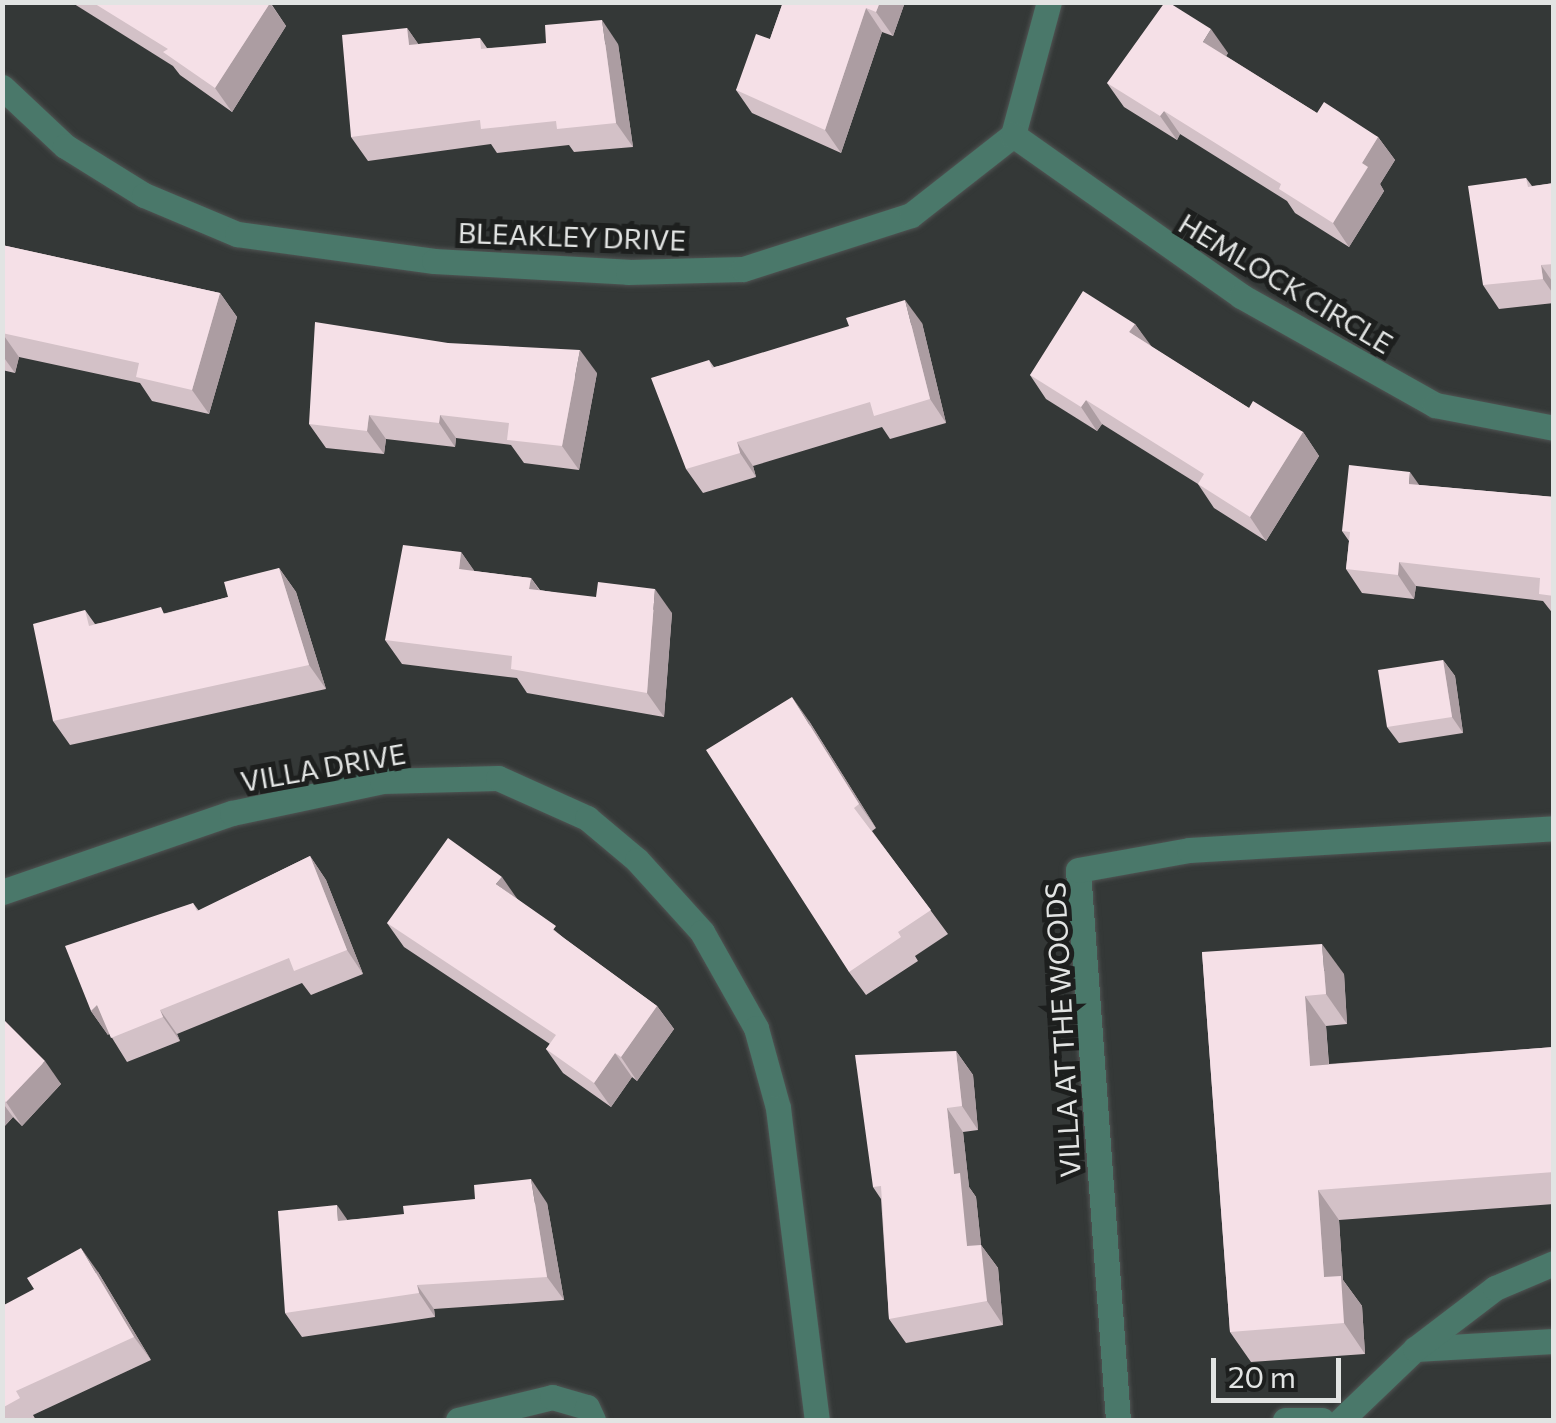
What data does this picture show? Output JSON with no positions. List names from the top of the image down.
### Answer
{
  "streets": {
    "street": [
      "BLEAKLEY DRIVE",
      "HEMLOCK CIRCLE",
      "VILLA DRIVE",
      "VILLA AT THE WOODS"
    ]
  },
  "crossings": [
    ["BLEAKLEY DRIVE", "HEMLOCK CIRCLE"]
  ],
  "scale_bar": "20 m"
}
